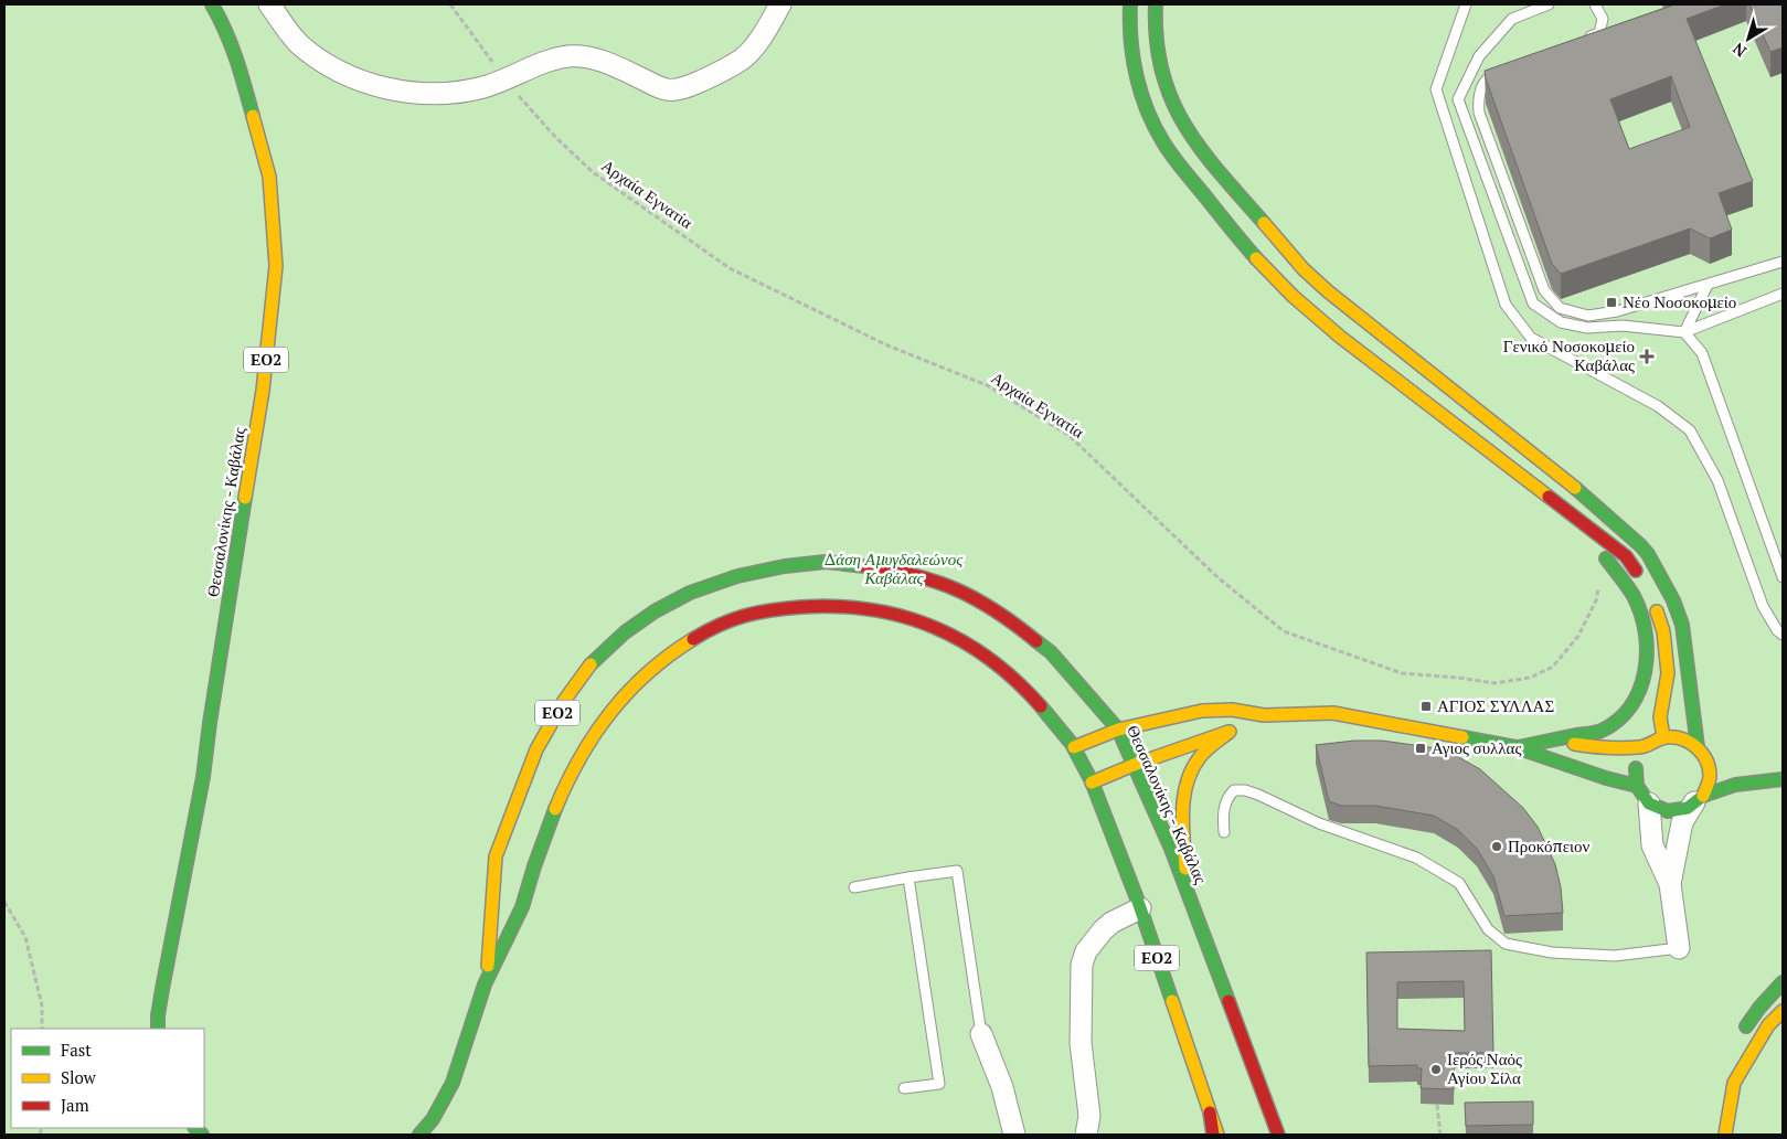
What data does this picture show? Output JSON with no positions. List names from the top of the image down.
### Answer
{
  "streets": {
    "main road": ["ΕΟ2", "Θεσσαλονίκης - Καβάλας"],
    "path": ["Αρχαία Εγνατία"]
  },
  "parks": ["Δάση Αμυγδαλεώνος Καβάλας"],
  "places": {
    "transit": ["Νέο Νοσοκομείο", "ΑΓΙΟΣ ΣΥΛΛΑΣ", "Αγιος συλλας"],
    "health": ["Γενικό Νοσοκομείο Καβάλας"],
    "other": ["Προκόπειον", "Ιερός Ναός Αγίου Σίλα"]
  },
  "legend": ["Fast", "Slow", "Jam"],
  "north": "bottom left"
}
